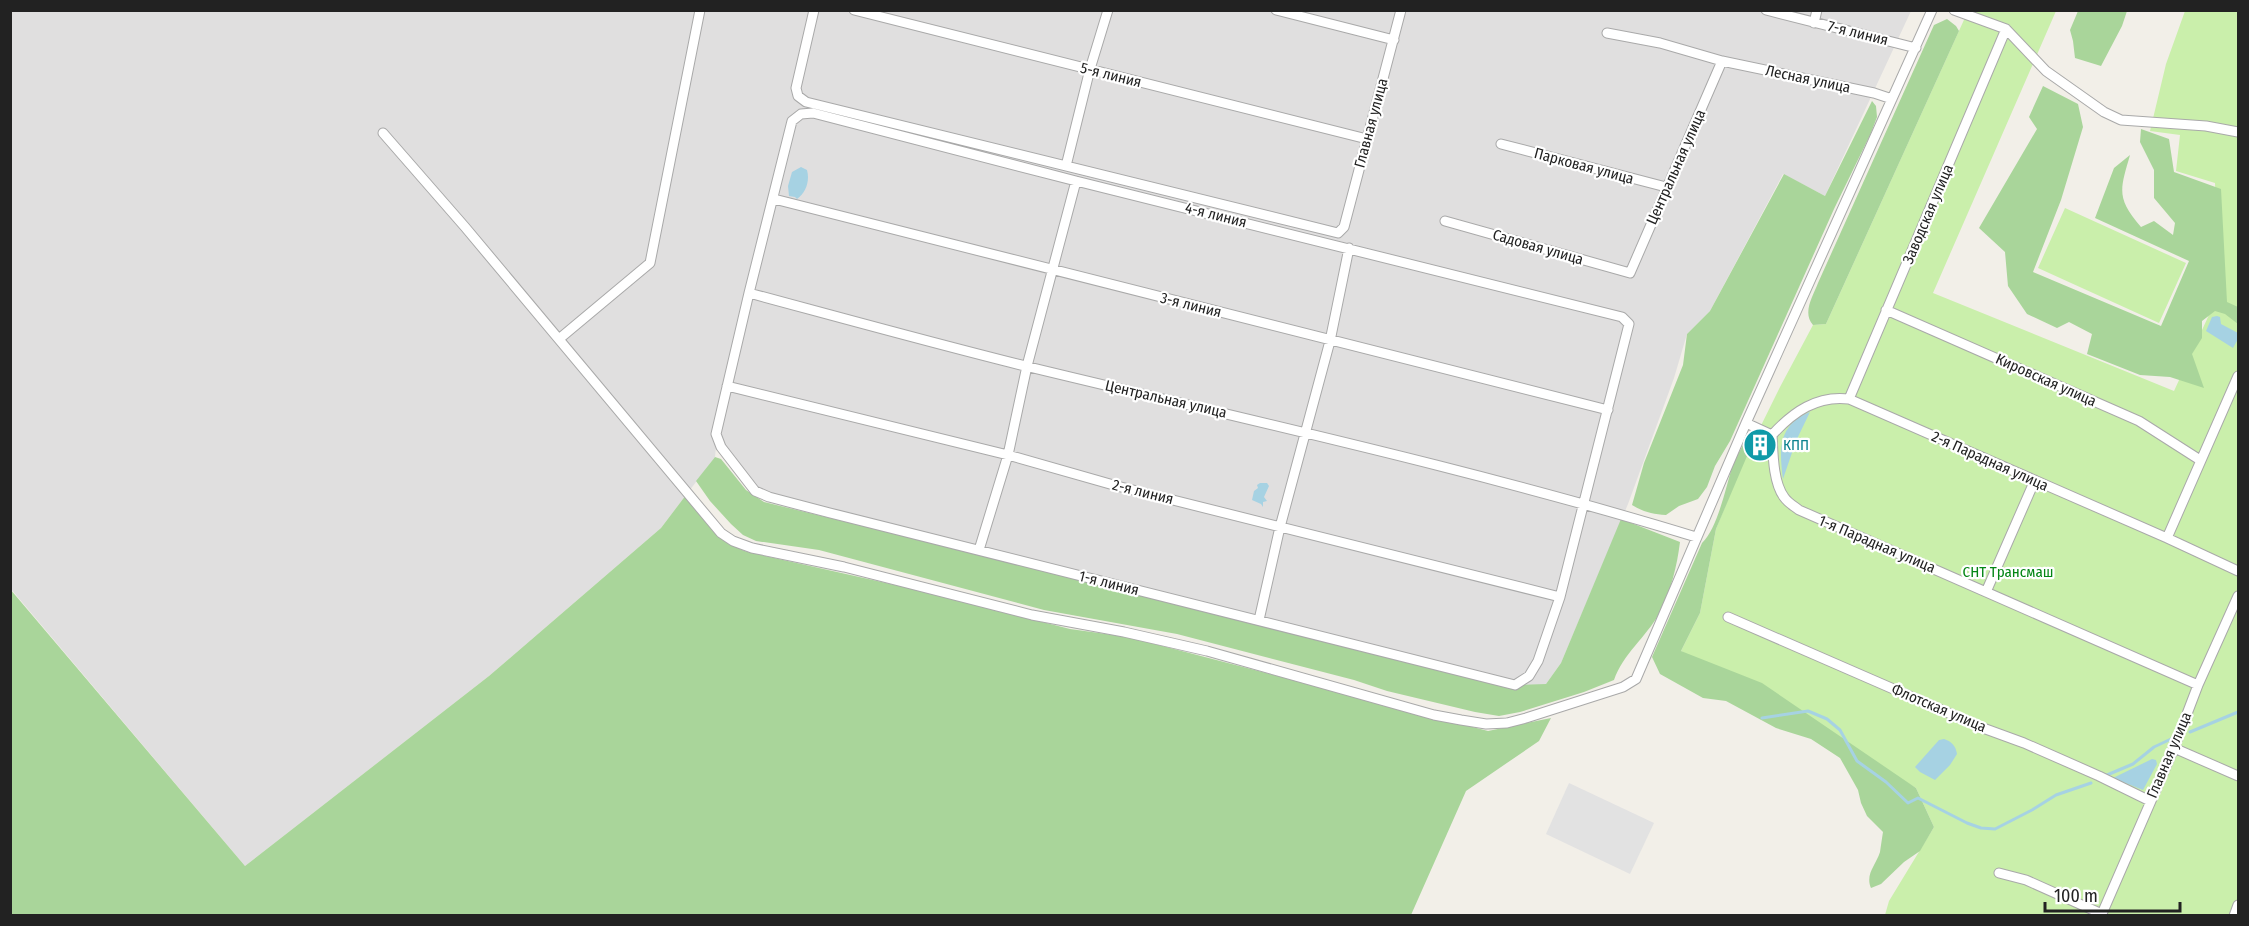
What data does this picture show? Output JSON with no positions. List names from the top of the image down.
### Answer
{
  "streets": {
    "street": [
      "7-я линия",
      "5-я линия",
      "Лесная улица",
      "Главная улица",
      "Парковая улица",
      "Центральная улица",
      "Заводская улица",
      "4-я линия",
      "Садовая улица",
      "3-я линия",
      "Кировская улица",
      "2-я Парадная улица",
      "2-я линия",
      "1-я Парадная улица",
      "1-я линия",
      "Флотская улица"
    ]
  },
  "crossings": [
    ["5-я линия", "Главная улица"],
    ["Лесная улица", "Центральная улица"],
    ["Главная улица", "1-я Парадная улица"],
    ["Главная улица", "Флотская улица"],
    ["Парковая улица", "Центральная улица"],
    ["Центральная улица", "Садовая улица"],
    ["Заводская улица", "Кировская улица"],
    ["Заводская улица", "2-я Парадная улица"],
    ["4-я линия", "3-я линия"],
    ["2-я Парадная улица", "1-я Парадная улица"],
    ["2-я линия", "1-я линия"]
  ],
  "parks": ["СНТ Трансмаш"],
  "places": {
    "building": ["КПП"]
  },
  "scale_bar": "100 m"
}
